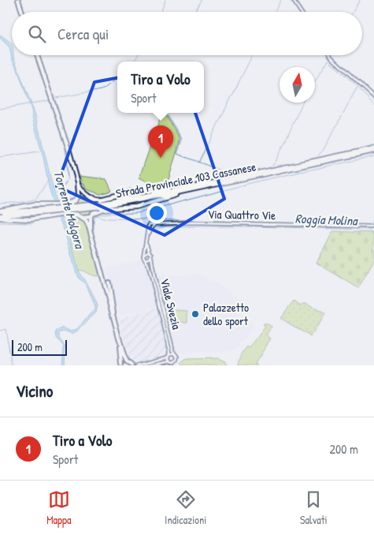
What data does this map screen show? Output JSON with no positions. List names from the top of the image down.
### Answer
{
  "streets": {
    "highway": ["Strada Provinciale 103 Cassanese"],
    "street": ["Via Quattro Vie", "Viale Svezia"]
  },
  "crossings": [
    ["Via Quattro Vie", "Viale Svezia"]
  ],
  "water": ["Torrente Molgora", "Roggia Molina"],
  "places": ["Palazzetto dello sport"],
  "scale_bar": "200 m",
  "north": "top",
  "page": {
    "search": "Cerca qui",
    "popup": ["Tiro a Volo", "Sport"],
    "pins": "1",
    "scale": "200 m",
    "heading": "Vicino",
    "list": [
      {
        "mark": "1",
        "name": "Tiro a Volo",
        "note": "Sport",
        "value": "200 m"
      }
    ],
    "nav": ["Mappa", "Indicazioni", "Salvati"]
  }
}
